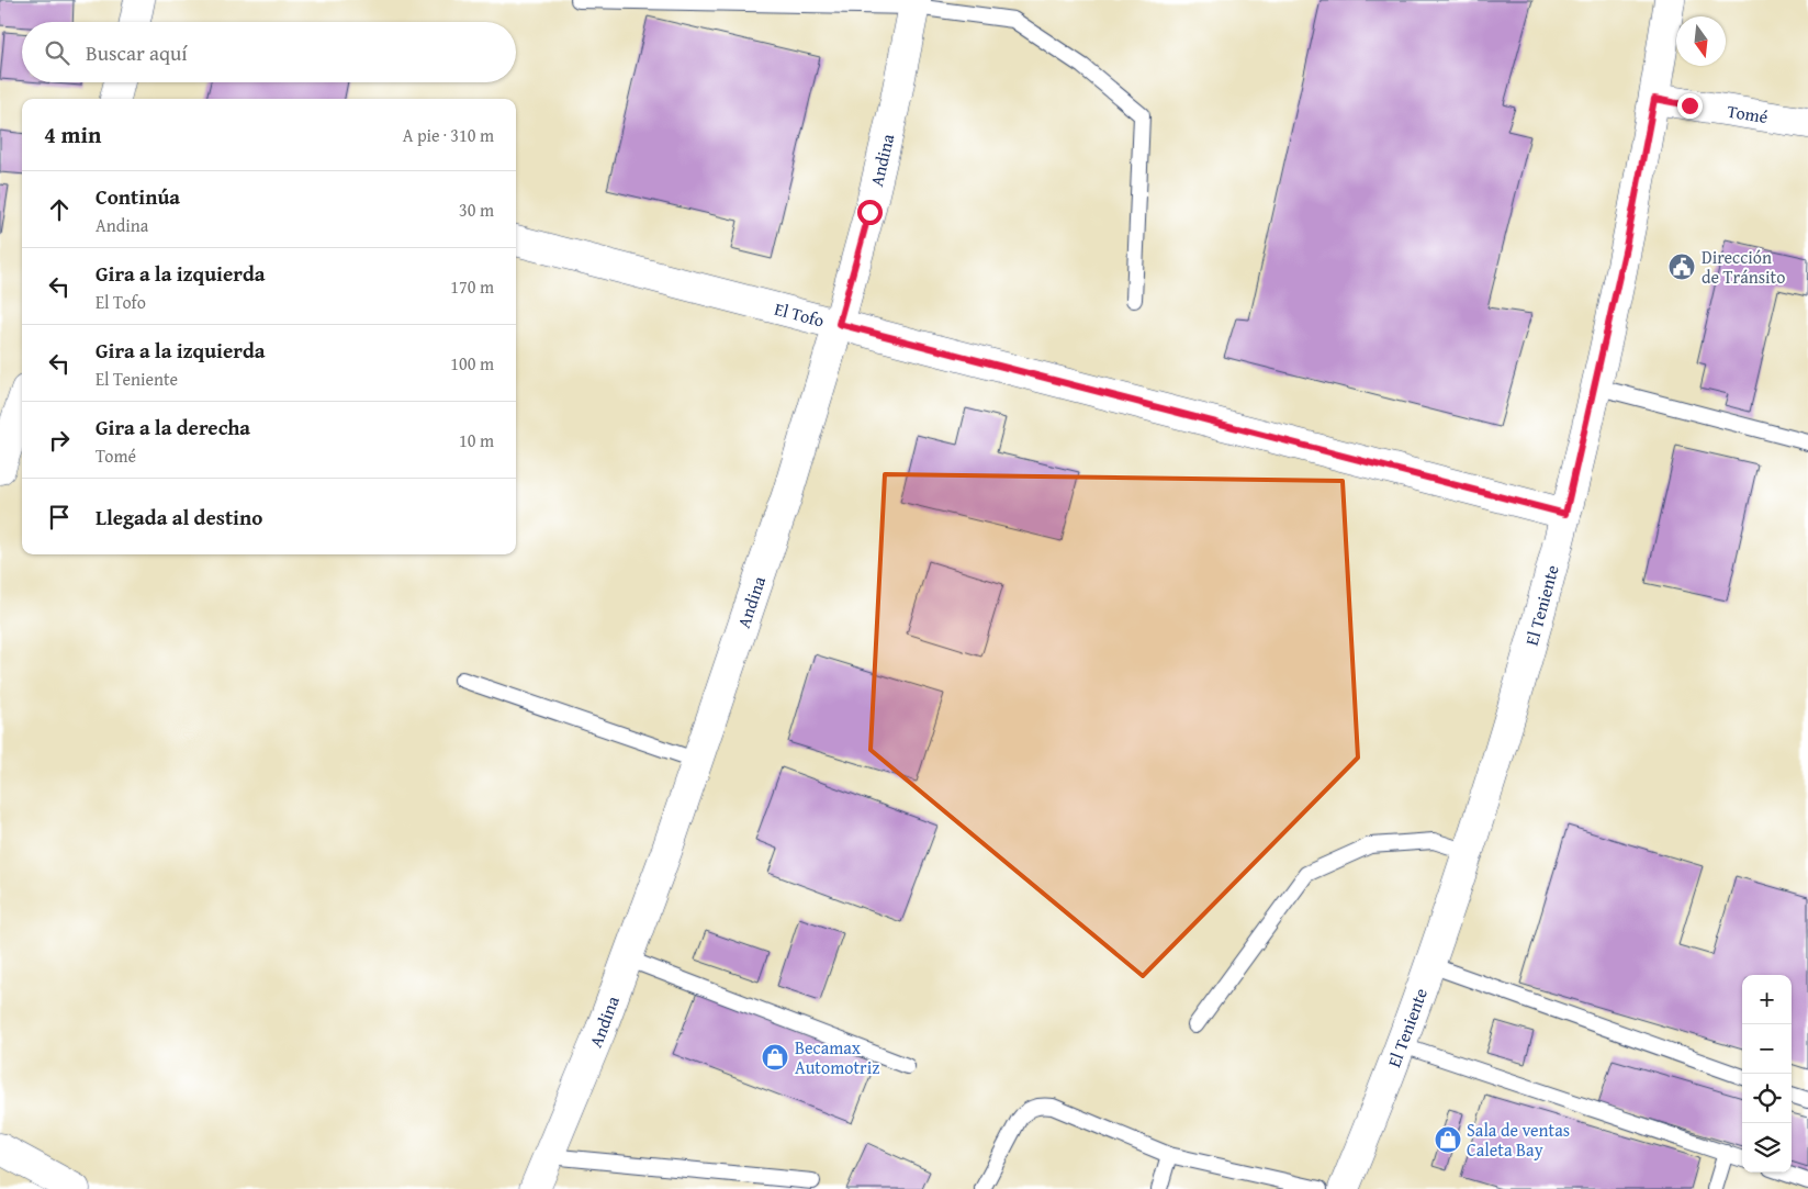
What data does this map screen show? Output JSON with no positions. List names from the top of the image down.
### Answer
{
  "streets": {
    "street": [
      "Tomé",
      "Andina",
      "El Tofo",
      "El Teniente"
    ]
  },
  "crossings": [
    ["Tomé", "El Teniente"],
    ["Andina", "El Tofo"],
    ["El Tofo", "El Teniente"]
  ],
  "places": {
    "public building": ["Dirección de Tránsito"],
    "shop": ["Becamax Automotriz", "Sala de ventas Caleta Bay"]
  },
  "north": "bottom",
  "page": {
    "search": "Buscar aquí",
    "heading": ["4 min", "A pie · 310 m"],
    "list": [
      ["Continúa", "Andina", "30 m"],
      ["Gira a la izquierda", "El Tofo", "170 m"],
      ["Gira a la izquierda", "El Teniente", "100 m"],
      ["Gira a la derecha", "Tomé", "10 m"],
      "Llegada al destino"
    ],
    "map_buttons": ["+", "−"]
  }
}
